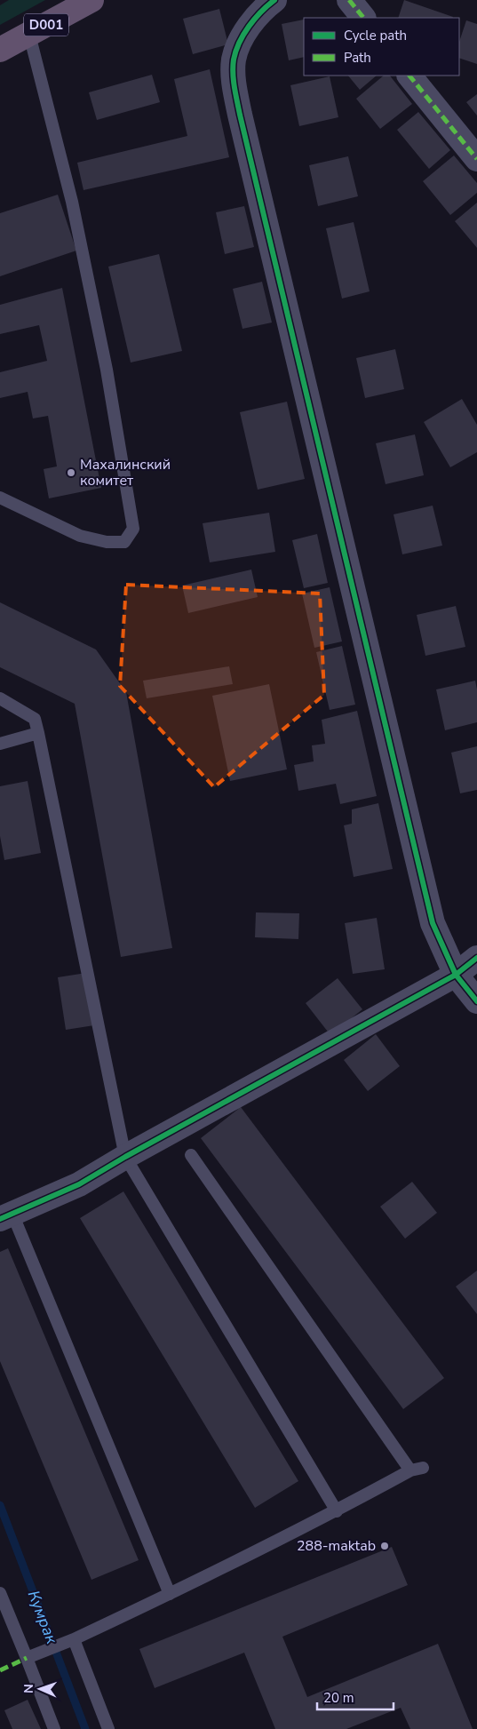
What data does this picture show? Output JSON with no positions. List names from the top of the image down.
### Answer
{
  "streets": {
    "highway": ["D001"]
  },
  "water": ["Кумрак"],
  "places": ["Махалинский комитет", "288-maktab"],
  "legend": ["Cycle path", "Path"],
  "scale_bar": "20 m",
  "north": "left"
}
